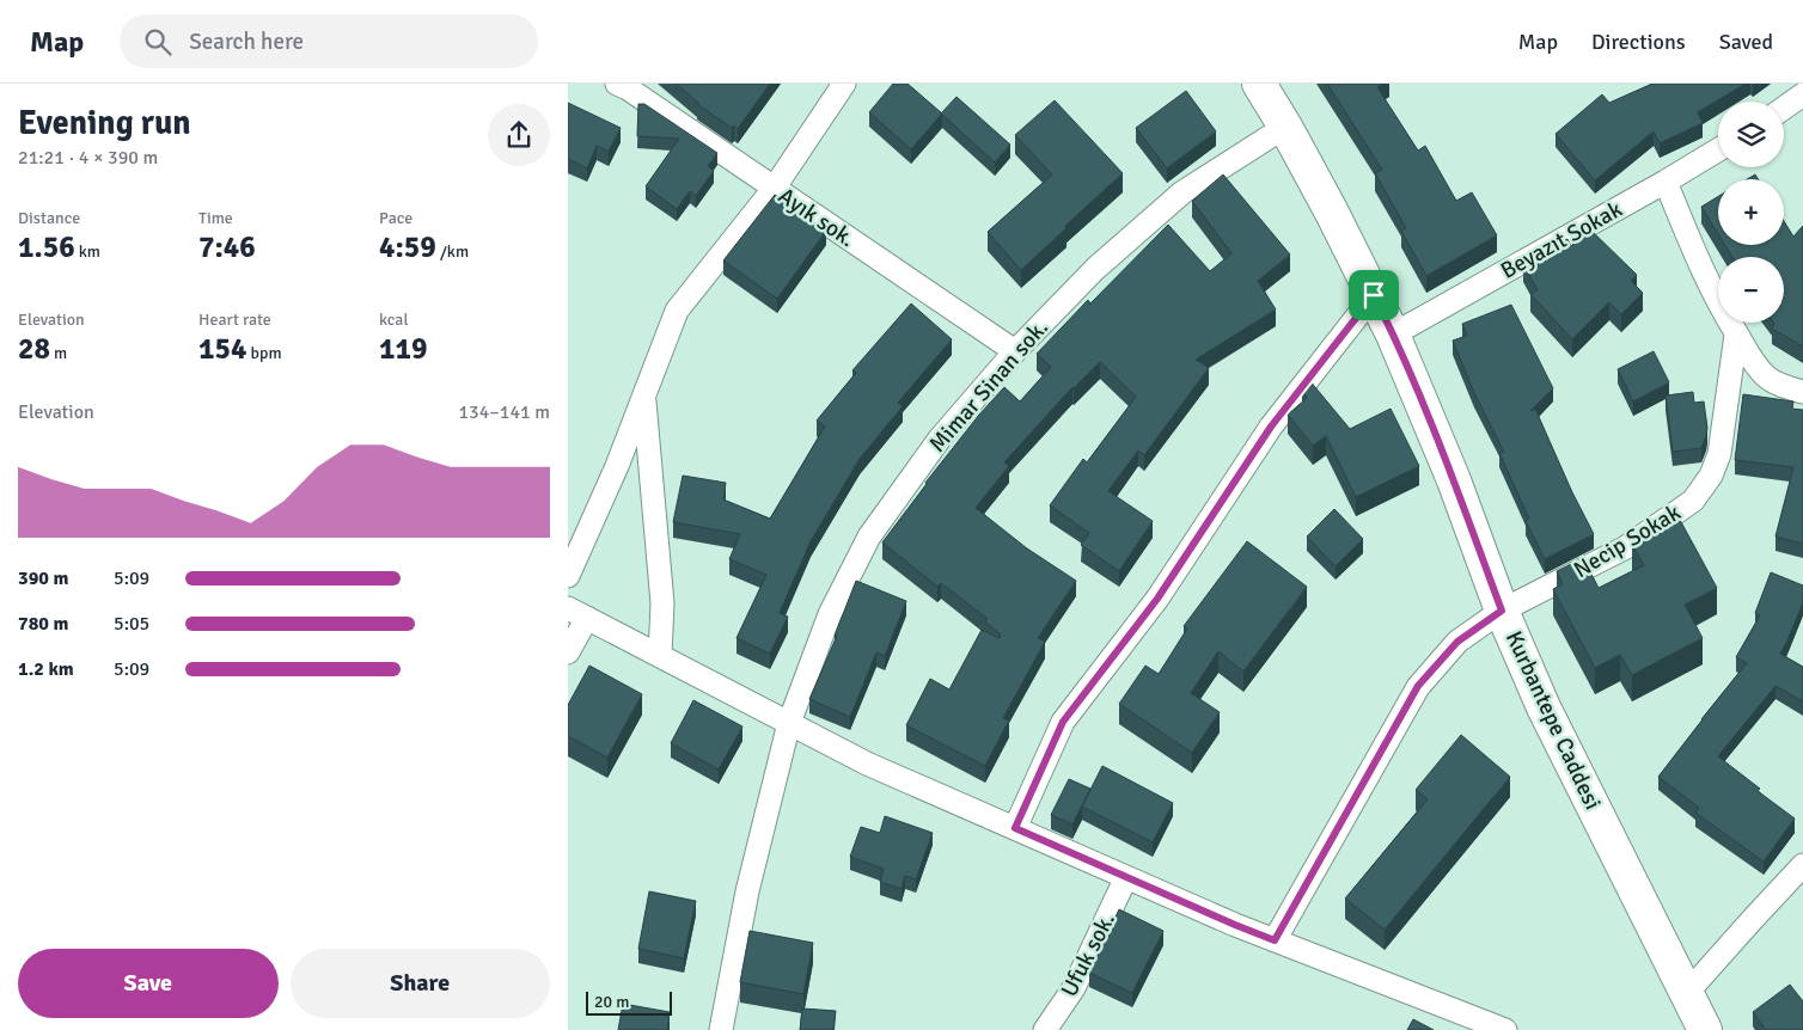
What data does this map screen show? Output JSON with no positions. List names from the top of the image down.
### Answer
{
  "streets": {
    "main road": ["Kurbantepe Caddesi"],
    "street": [
      "Ayık sok.",
      "Beyazıt Sokak",
      "Mimar Sinan sok.",
      "Necip Sokak",
      "Ufuk sok."
    ]
  },
  "crossings": [
    ["Ayık sok.", "Mimar Sinan sok."],
    ["Beyazıt Sokak", "Kurbantepe Caddesi"],
    ["Mimar Sinan sok.", "Kurbantepe Caddesi"],
    ["Necip Sokak", "Kurbantepe Caddesi"]
  ],
  "scale_bar": "20 m",
  "page": {
    "header": "Map",
    "search": "Search here",
    "nav": ["Map", "Directions", "Saved"],
    "heading": ["Evening run", "21:21 · 4 × 390 m"],
    "map_buttons": ["+", "−"],
    "stats": [
      ["Distance", "1.56 km"],
      ["Time", "7:46"],
      ["Pace", "4:59 /km"],
      ["Elevation", "28 m"],
      ["Heart rate", "154 bpm"],
      ["kcal", "119"]
    ],
    "chart": ["Elevation", "134–141 m"],
    "list": [
      {
        "name": "390 m",
        "note": "5:09"
      },
      {
        "name": "780 m",
        "note": "5:05"
      },
      {
        "name": "1.2 km",
        "note": "5:09"
      }
    ],
    "buttons": ["Save", "Share"],
    "scale": "20 m"
  }
}
